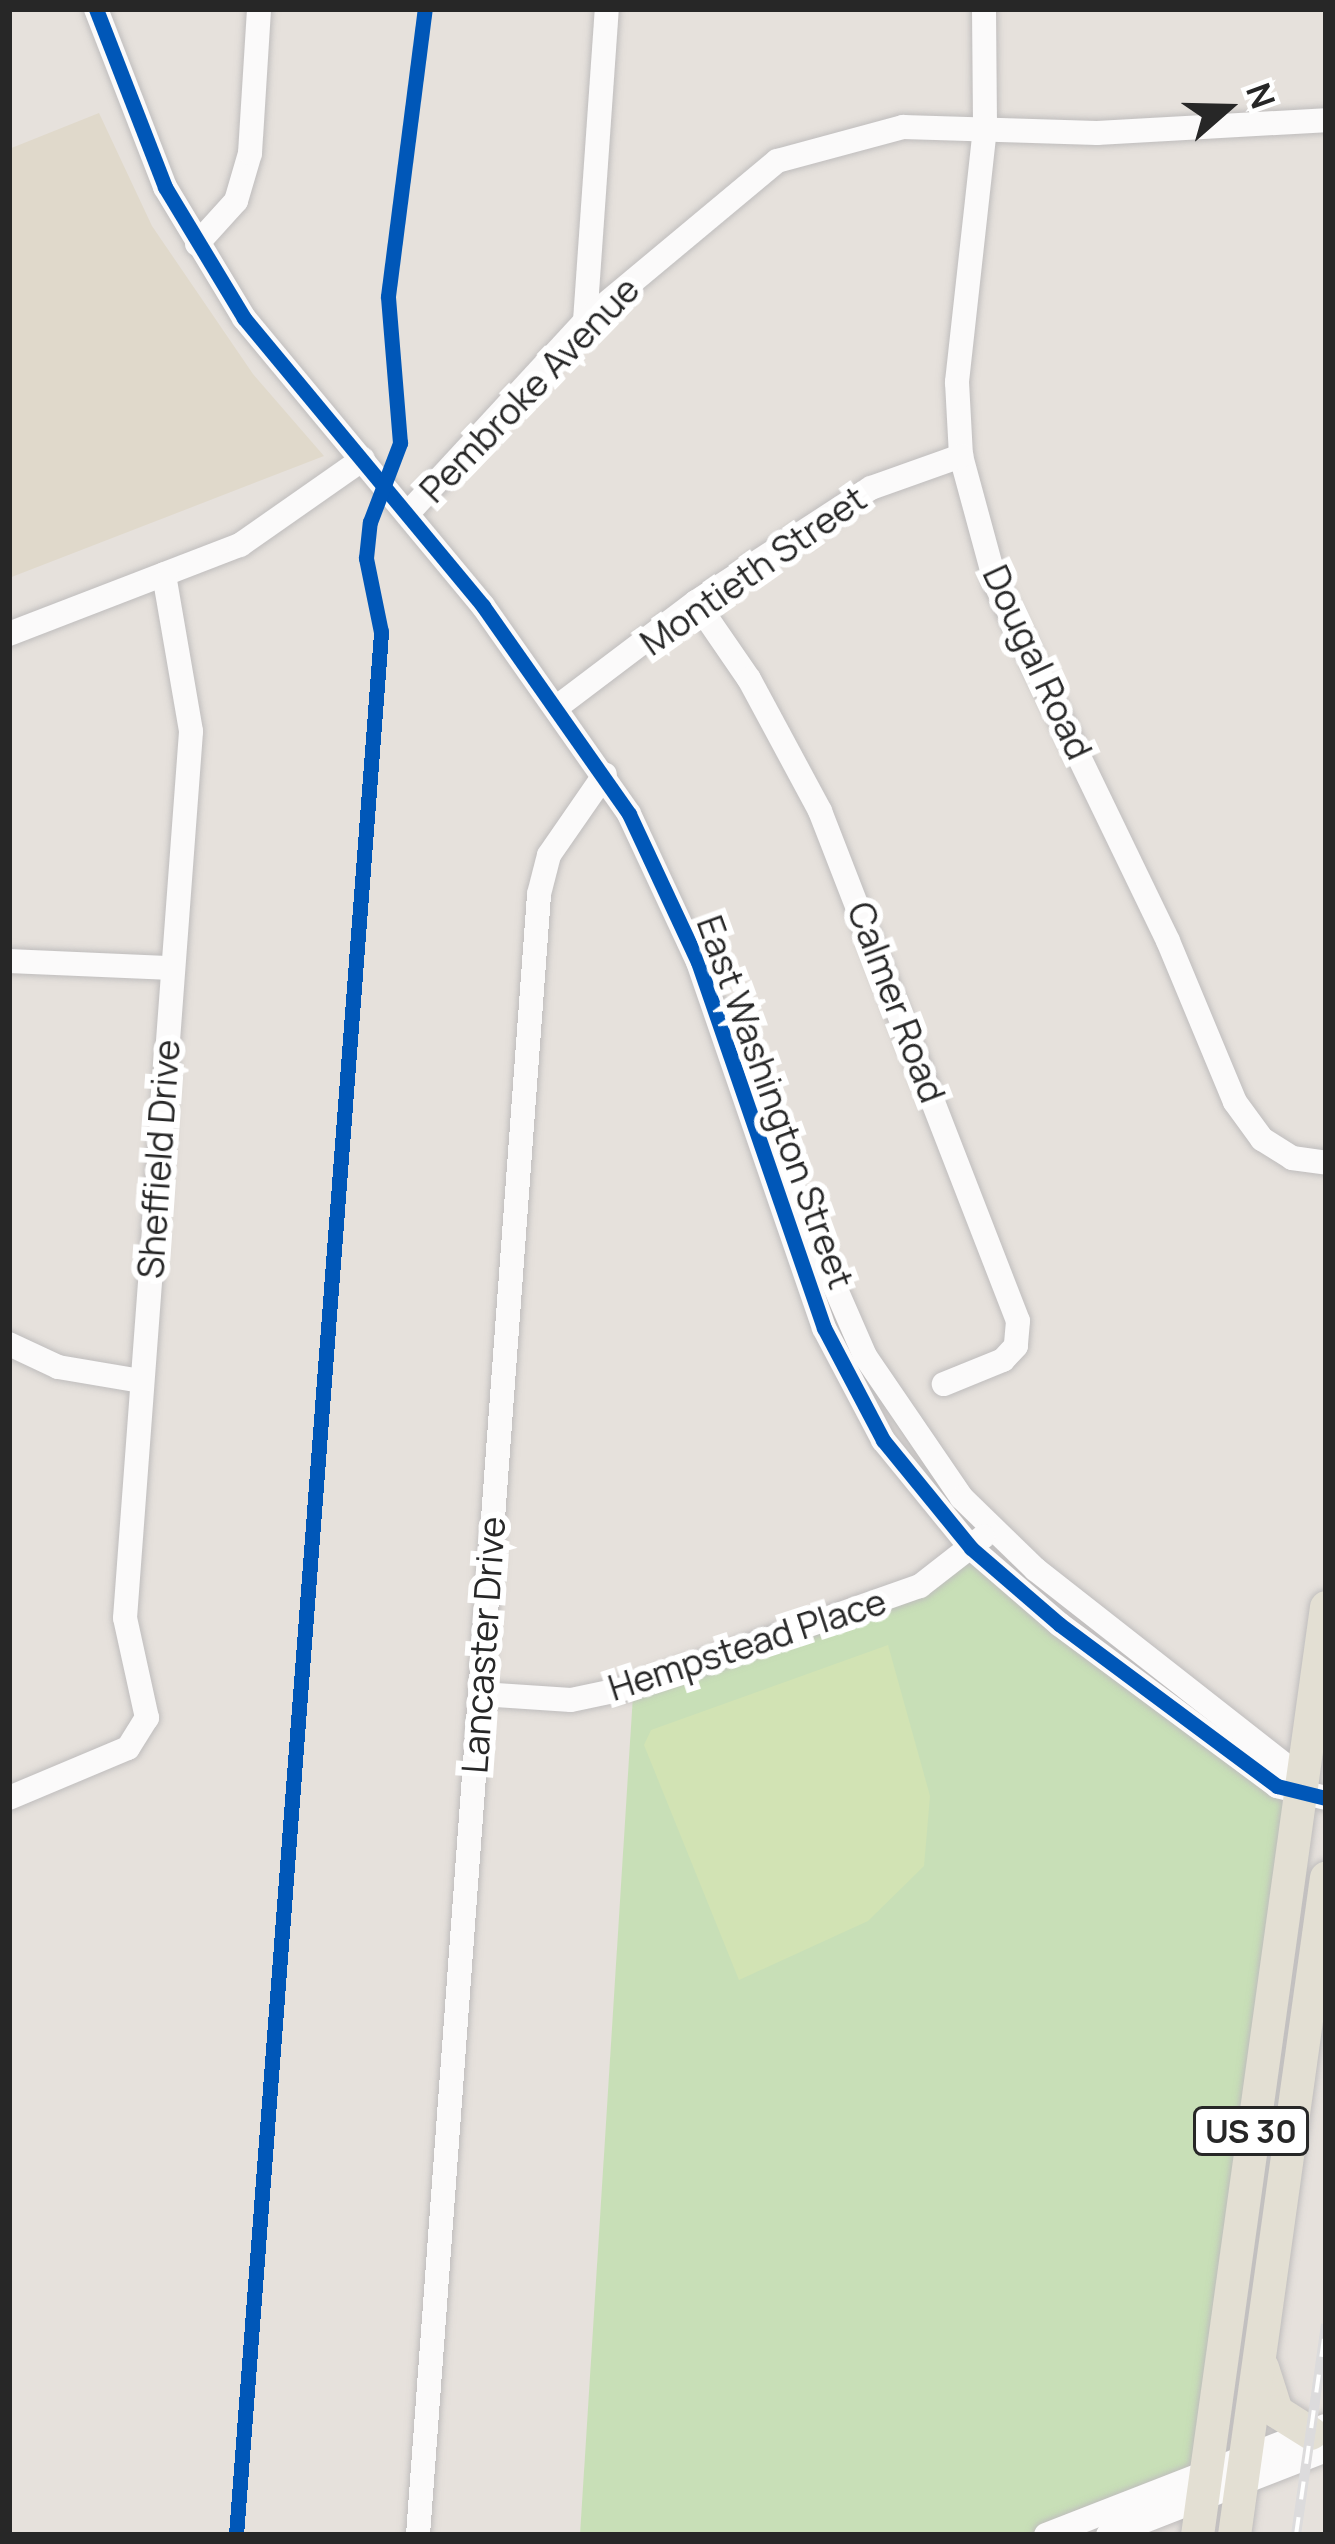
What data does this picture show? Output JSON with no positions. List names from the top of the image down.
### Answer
{
  "streets": {
    "main road": ["US 30"],
    "street": [
      "Pembroke Avenue",
      "Montieth Street",
      "Dougal Road",
      "Calmer Road",
      "East Washington Street",
      "Sheffield Drive",
      "Hempstead Place",
      "Lancaster Drive"
    ]
  },
  "crossings": [
    ["Pembroke Avenue", "Dougal Road"],
    ["Pembroke Avenue", "East Washington Street"],
    ["Montieth Street", "Dougal Road"],
    ["Montieth Street", "Calmer Road"],
    ["Montieth Street", "East Washington Street"],
    ["East Washington Street", "Hempstead Place"],
    ["East Washington Street", "Lancaster Drive"],
    ["East Washington Street", "US 30"],
    ["Hempstead Place", "Lancaster Drive"]
  ],
  "north": "right"
}
